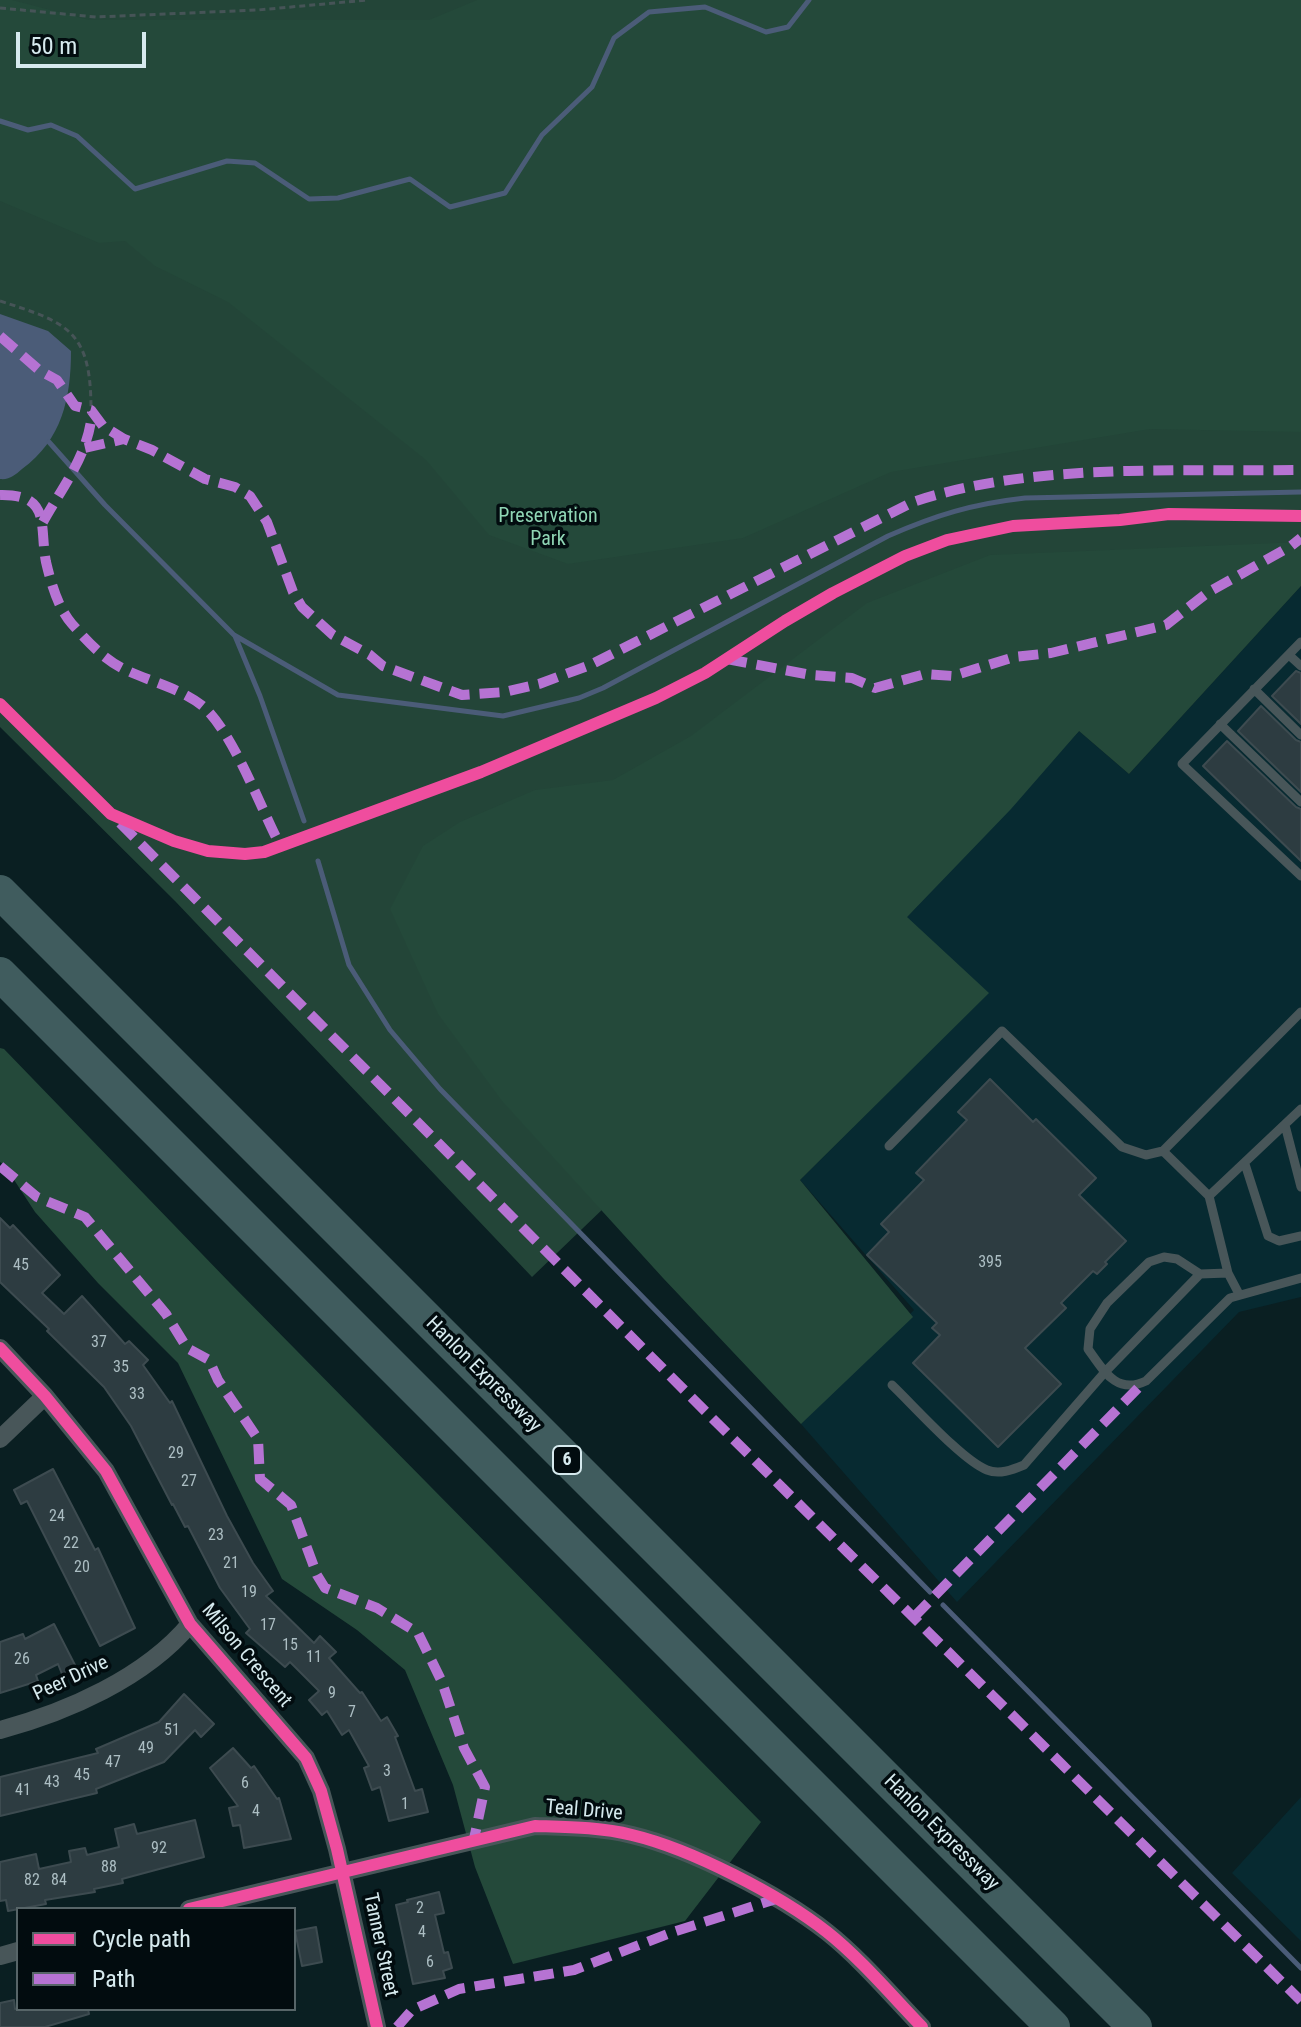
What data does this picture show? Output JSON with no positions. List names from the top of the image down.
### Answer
{
  "streets": {
    "highway": ["Hanlon Expressway", "6"],
    "street": [
      "Milson Crescent",
      "Peer Drive",
      "Teal Drive",
      "Tanner Street"
    ]
  },
  "crossings": [
    ["Milson Crescent", "Peer Drive"],
    ["Milson Crescent", "Teal Drive"],
    ["Milson Crescent", "Tanner Street"],
    ["Teal Drive", "Tanner Street"]
  ],
  "parks": ["Preservation Park"],
  "house_numbers": [
    "395",
    "45",
    "37",
    "35",
    "33",
    "29",
    "27",
    "24",
    "23",
    "22",
    "21",
    "20",
    "19",
    "17",
    "15",
    "11",
    "26",
    "9",
    "7",
    "51",
    "49",
    "47",
    "3",
    "45",
    "43",
    "6",
    "41",
    "1",
    "4",
    "92",
    "88",
    "82",
    "84",
    "2",
    "4",
    "6"
  ],
  "legend": ["Cycle path", "Path"],
  "scale_bar": "50 m"
}
